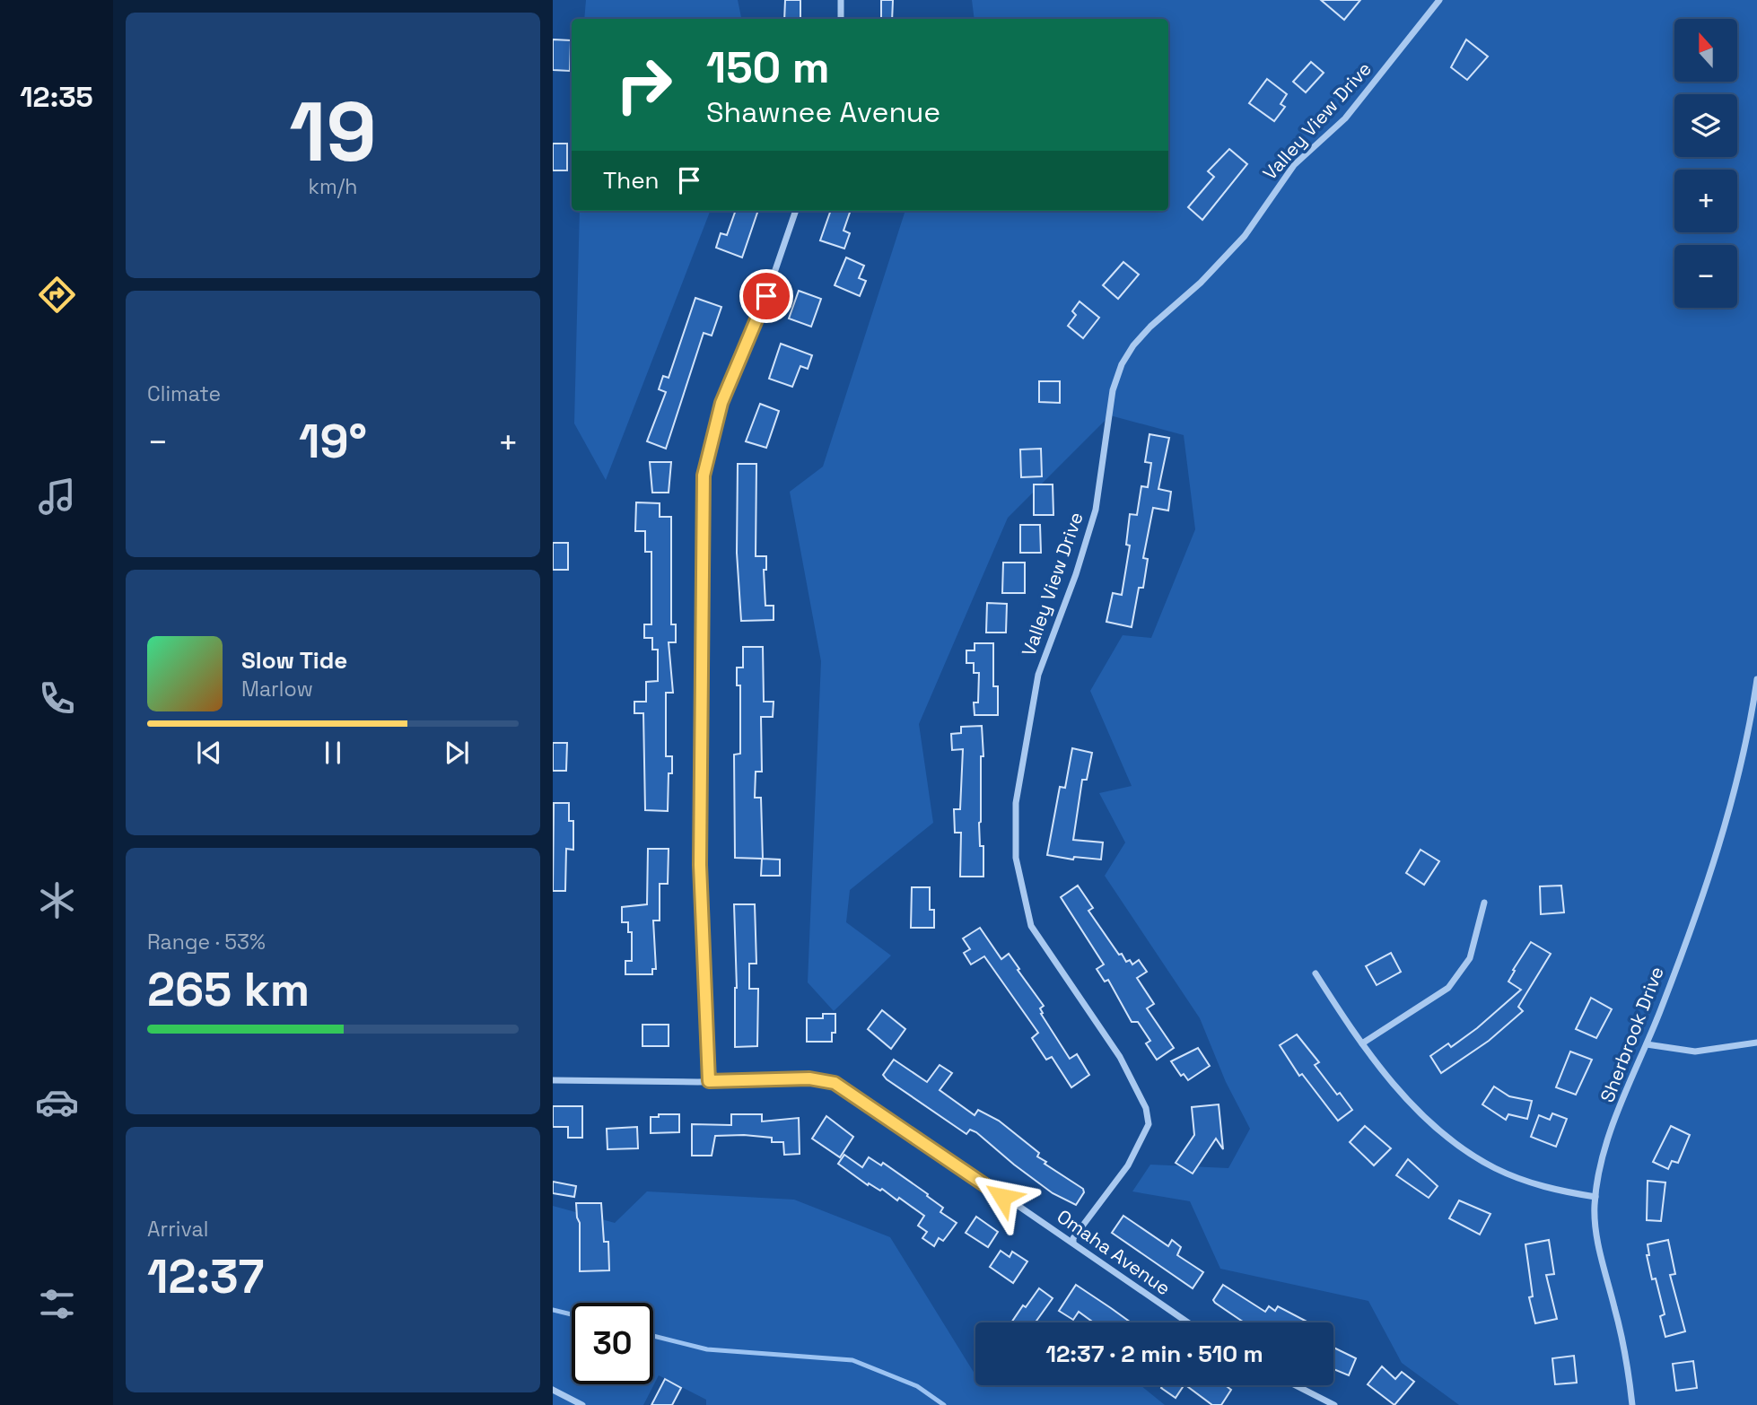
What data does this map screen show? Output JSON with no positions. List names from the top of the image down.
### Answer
{
  "streets": {
    "street": ["Valley View Drive", "Sherbrook Drive", "Omaha Avenue"]
  },
  "crossings": [
    ["Valley View Drive", "Omaha Avenue"]
  ],
  "north": "top",
  "page": {
    "tabs": "12:35",
    "tile": [
      ["19", "km/h"],
      "Climate",
      ["Range · 53%", "265 km"],
      ["Arrival", "12:37"]
    ],
    "map_buttons": ["+", "−"],
    "turn": ["150 m", "Shawnee Avenue"],
    "then": "Then",
    "heat": ["−", "19°", "+"],
    "song": ["Slow Tide", "Marlow"],
    "limit": "30",
    "trip": "12:37 · 2 min · 510 m"
  }
}
